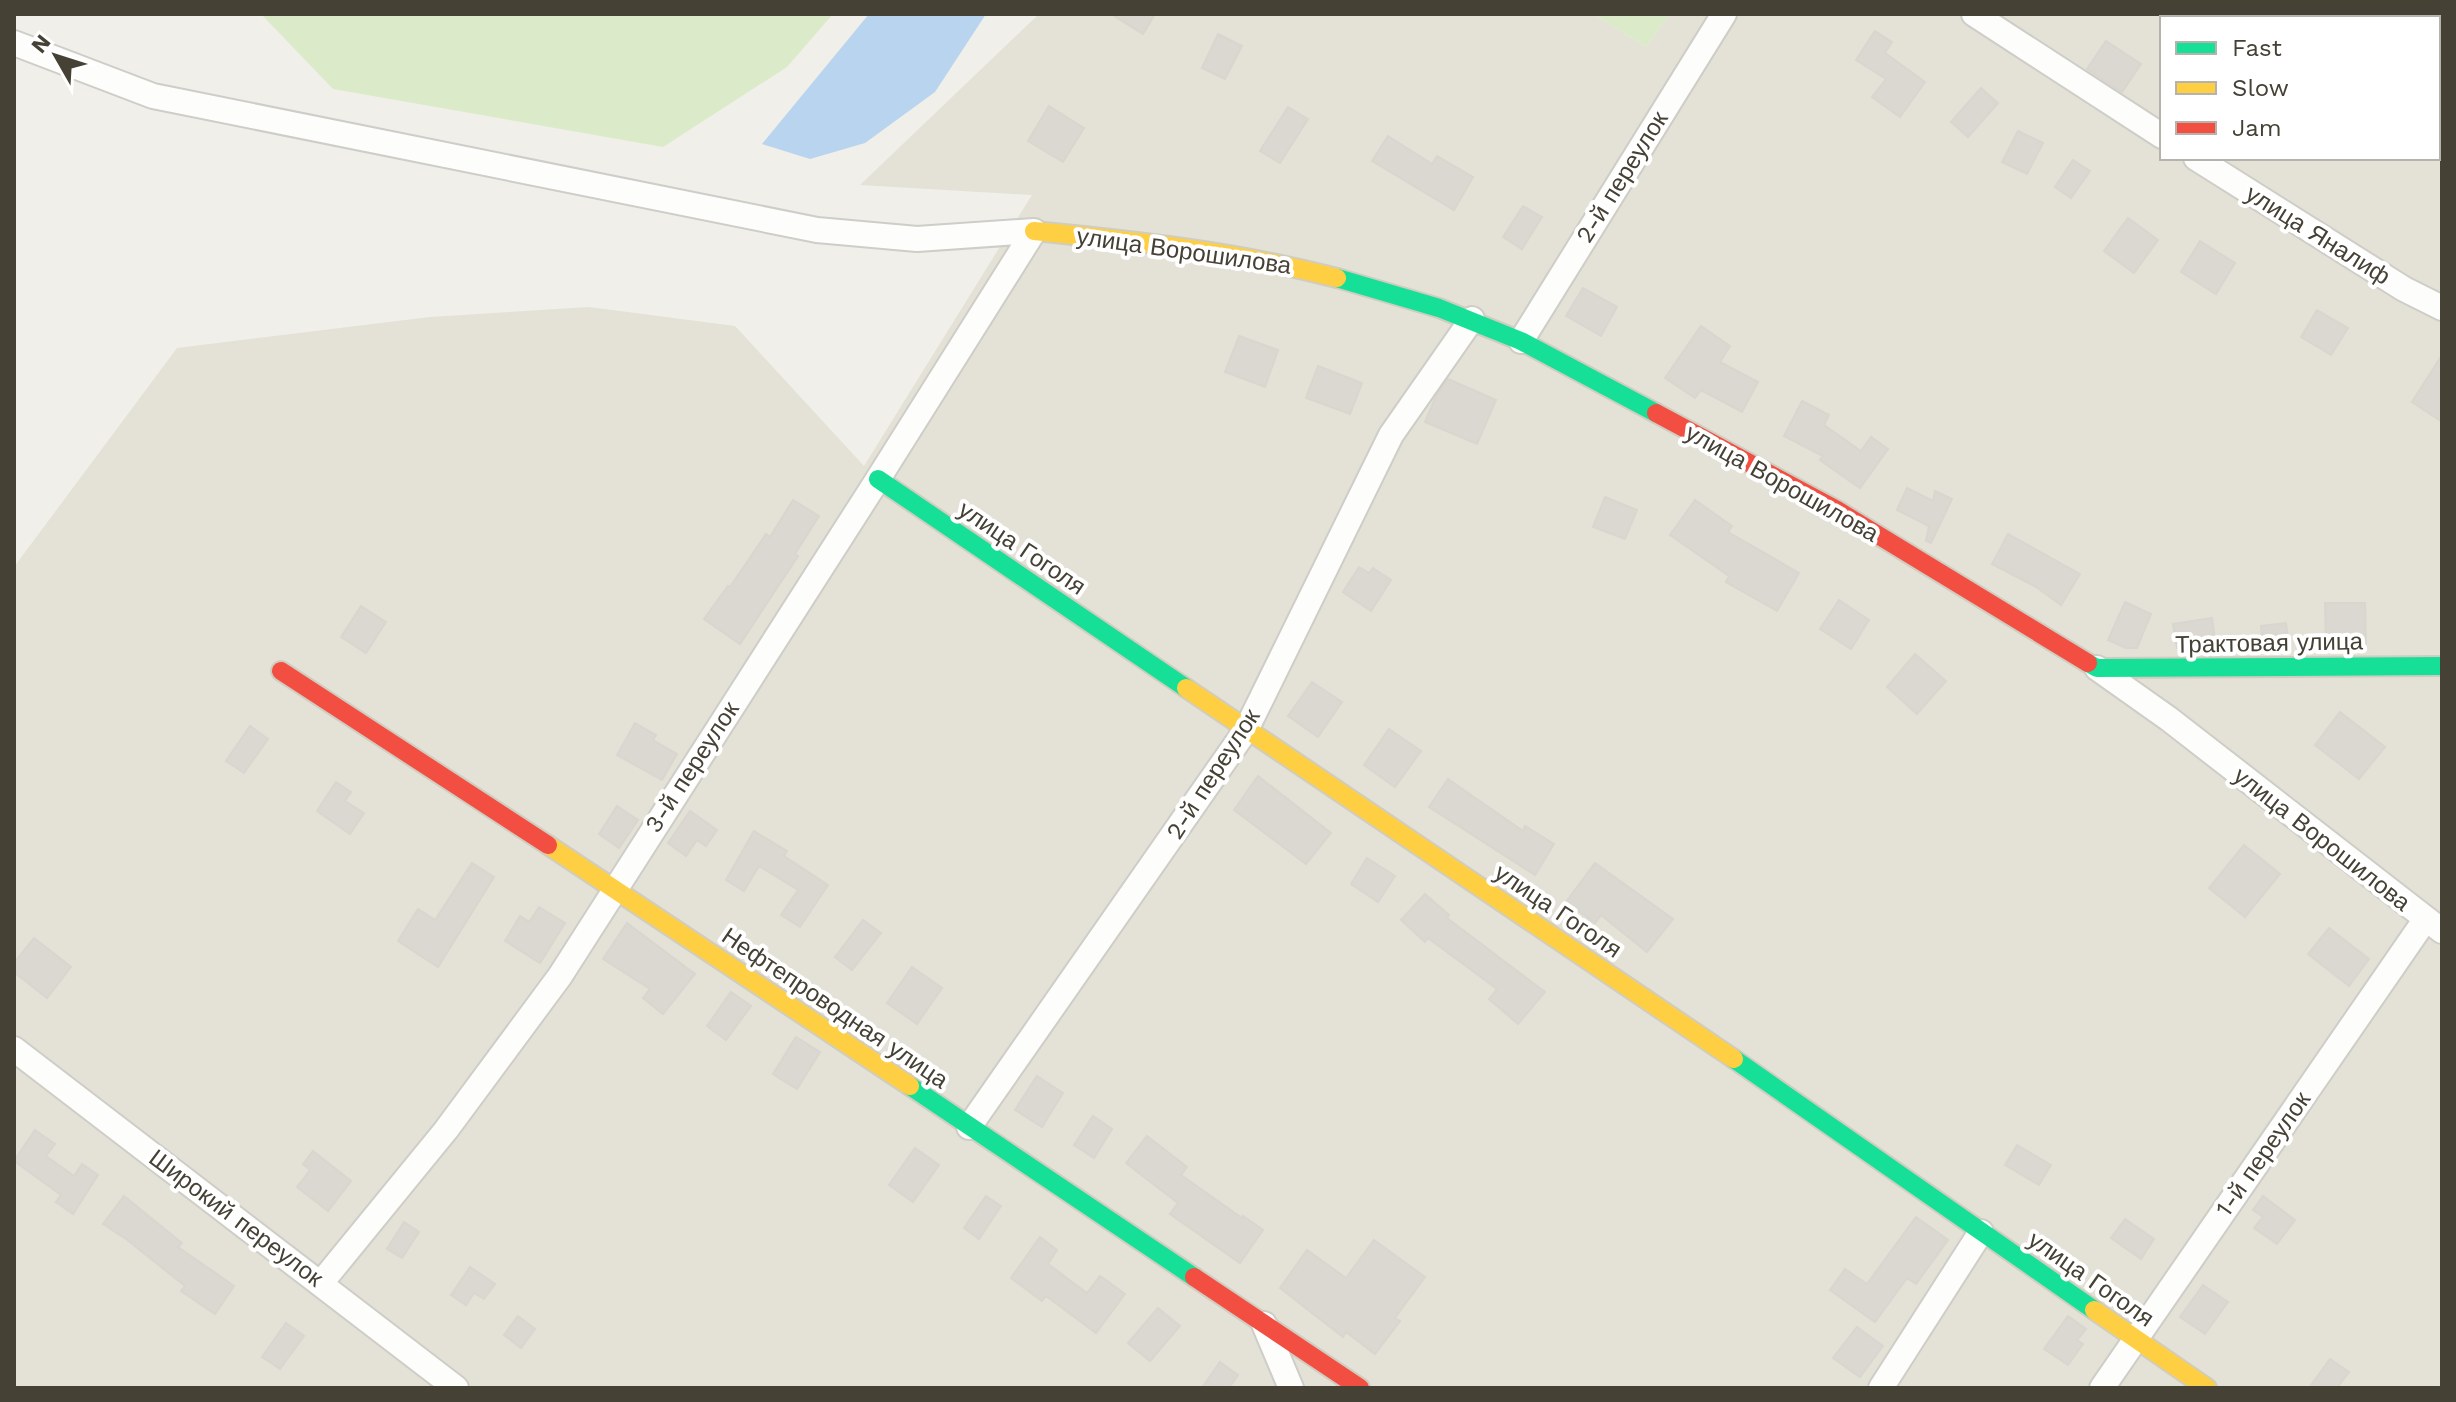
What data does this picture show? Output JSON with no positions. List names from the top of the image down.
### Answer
{
  "streets": {
    "street": [
      "2-й переулок",
      "улица Яналиф",
      "улица Ворошилова",
      "улица Гоголя",
      "Трактовая улица",
      "3-й переулок",
      "Нефтепроводная улица",
      "1-й переулок",
      "Широкий переулок"
    ]
  },
  "crossings": [
    ["2-й переулок", "улица Ворошилова"],
    ["2-й переулок", "улица Гоголя"],
    ["2-й переулок", "Нефтепроводная улица"],
    ["улица Ворошилова", "Трактовая улица"],
    ["улица Ворошилова", "3-й переулок"],
    ["улица Ворошилова", "1-й переулок"],
    ["улица Гоголя", "3-й переулок"],
    ["улица Гоголя", "1-й переулок"],
    ["3-й переулок", "Нефтепроводная улица"],
    ["3-й переулок", "Широкий переулок"]
  ],
  "legend": ["Fast", "Slow", "Jam"],
  "north": "top left"
}
